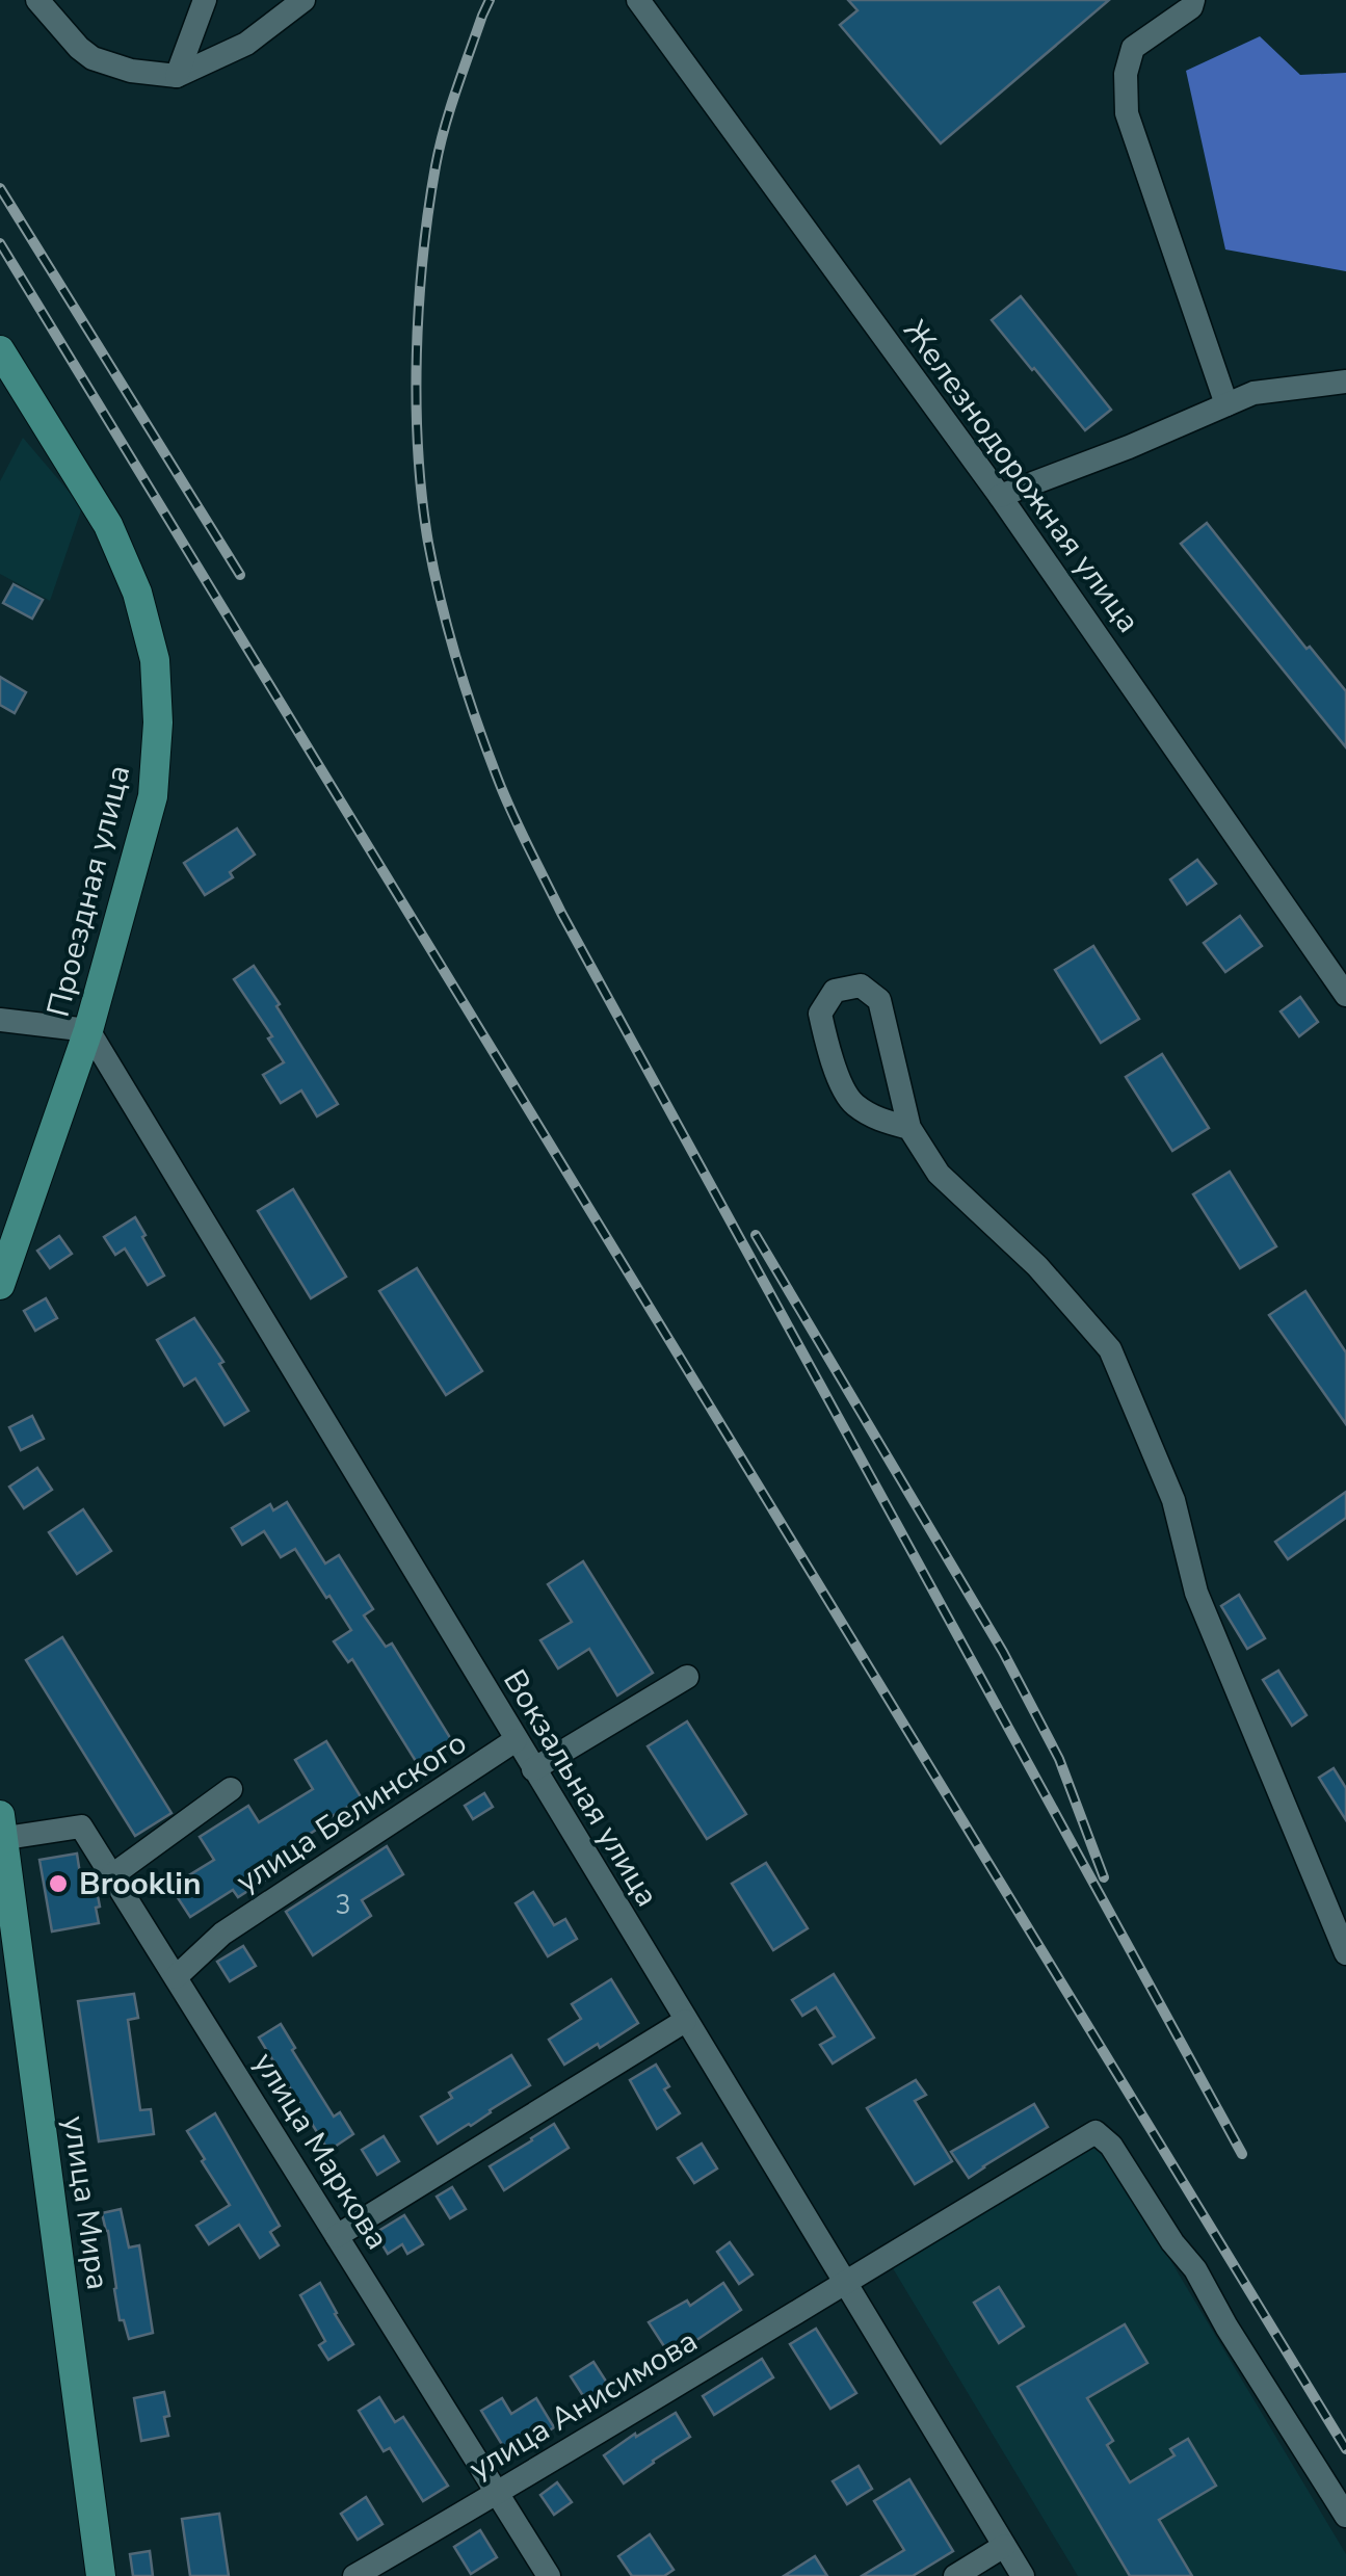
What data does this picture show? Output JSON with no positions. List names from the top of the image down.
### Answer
{
  "streets": {
    "main road": ["Проездная улица", "улица Мира"],
    "street": [
      "Железнодорожная улица",
      "Вокзальная улица",
      "улица Белинского",
      "улица Маркова",
      "улица Анисимова"
    ]
  },
  "crossings": [
    ["Проездная улица", "Вокзальная улица"],
    ["Вокзальная улица", "улица Белинского"],
    ["Вокзальная улица", "улица Анисимова"],
    ["улица Белинского", "улица Маркова"],
    ["улица Маркова", "улица Мира"],
    ["улица Маркова", "улица Анисимова"]
  ],
  "places": ["Brooklin"],
  "house_numbers": ["3"]
}
